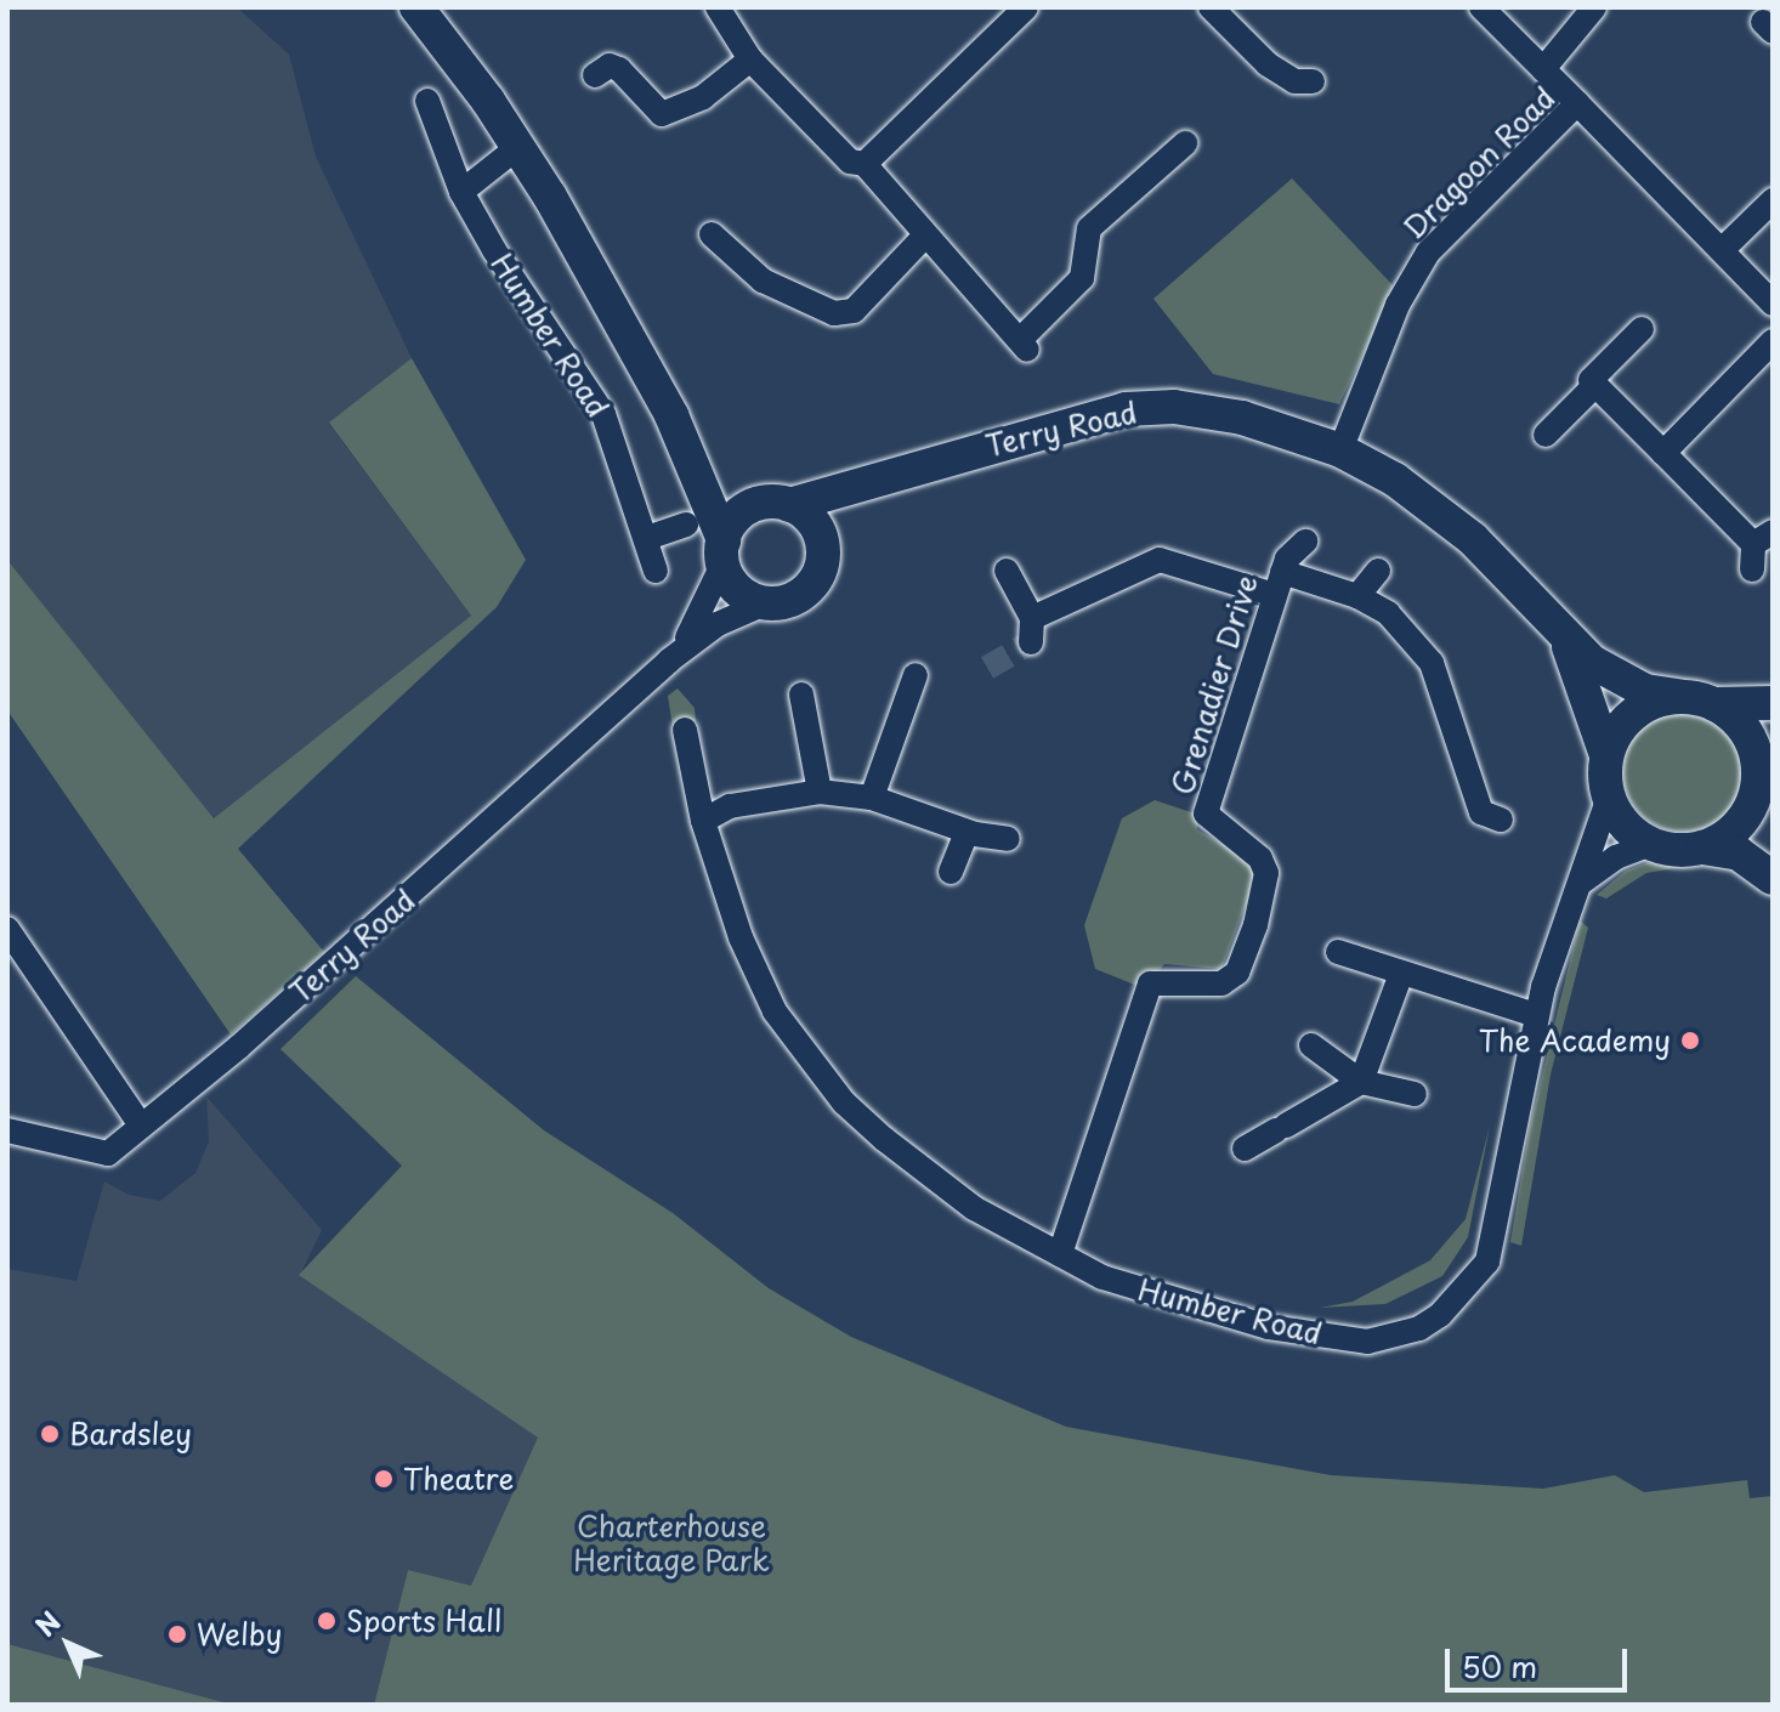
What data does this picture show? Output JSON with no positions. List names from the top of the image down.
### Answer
{
  "streets": {
    "main road": ["Humber Road", "Terry Road"],
    "street": ["Dragoon Road", "Grenadier Drive"]
  },
  "crossings": [
    ["Dragoon Road", "Terry Road"],
    ["Humber Road", "Terry Road"],
    ["Humber Road", "Grenadier Drive"]
  ],
  "parks": ["Charterhouse Heritage Park"],
  "places": [
    "The Academy",
    "Bardsley",
    "Theatre",
    "Sports Hall",
    "Welby"
  ],
  "scale_bar": "50 m",
  "north": "top left"
}
